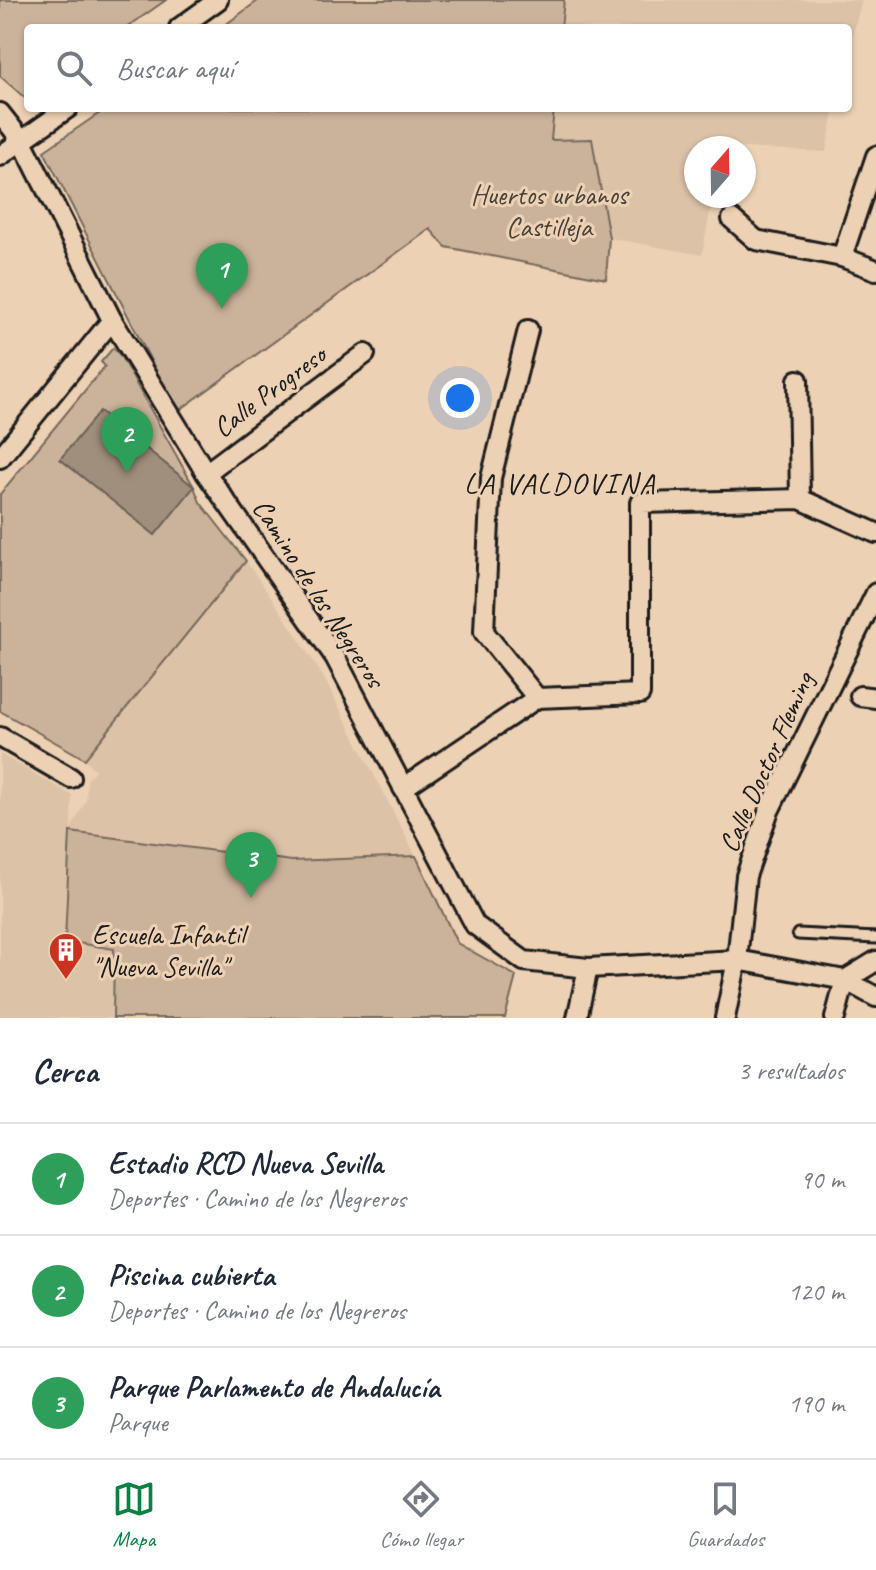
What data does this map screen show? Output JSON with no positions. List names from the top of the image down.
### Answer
{
  "streets": {
    "street": ["Calle Progreso", "Camino de los Negreros", "Calle Doctor Fleming"]
  },
  "crossings": [
    ["Calle Progreso", "Camino de los Negreros"],
    ["Camino de los Negreros", "Calle Doctor Fleming"]
  ],
  "districts": ["LA VALDOVINA"],
  "parks": ["Huertos urbanos Castilleja"],
  "places": {
    "building": ["Escuela Infantil \"Nueva Sevilla\""]
  },
  "north": "top",
  "page": {
    "search": "Buscar aquí",
    "pins": ["1", "2", "3"],
    "heading": ["Cerca", "3 resultados"],
    "list": [
      {
        "mark": "1",
        "name": "Estadio RCD Nueva Sevilla",
        "note": "Deportes · Camino de los Negreros",
        "value": "90 m"
      },
      {
        "mark": "2",
        "name": "Piscina cubierta",
        "note": "Deportes · Camino de los Negreros",
        "value": "120 m"
      },
      {
        "mark": "3",
        "name": "Parque Parlamento de Andalucía",
        "note": "Parque",
        "value": "190 m"
      }
    ],
    "nav": ["Mapa", "Cómo llegar", "Guardados"]
  }
}
